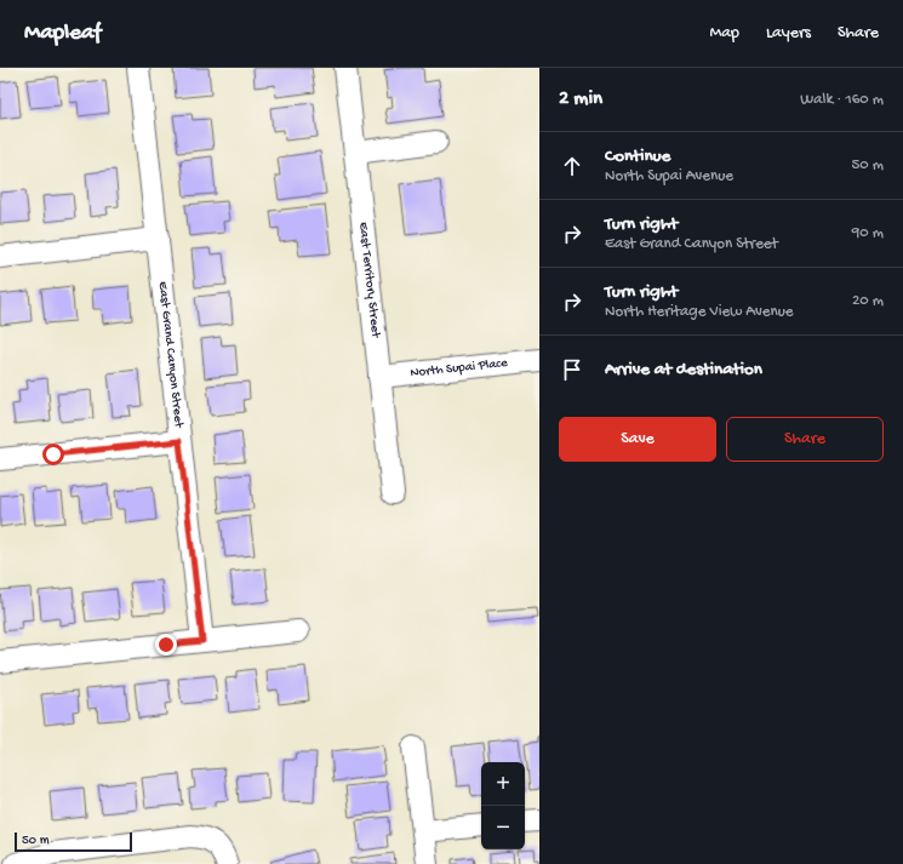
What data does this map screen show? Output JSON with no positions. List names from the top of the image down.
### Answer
{
  "streets": {
    "street": ["East Territory Street", "East Grand Canyon Street", "North Supai Place"]
  },
  "crossings": [
    ["East Territory Street", "North Supai Place"]
  ],
  "scale_bar": "50 m",
  "page": {
    "header": "Mapleaf",
    "nav": ["Map", "Layers", "Share"],
    "heading": ["2 min", "Walk · 160 m"],
    "list": [
      ["Continue", "North Supai Avenue", "50 m"],
      ["Turn right", "East Grand Canyon Street", "90 m"],
      ["Turn right", "North Heritage View Avenue", "20 m"],
      "Arrive at destination"
    ],
    "buttons": ["Save", "Share"],
    "map_buttons": ["+", "−"],
    "scale": "50 m"
  }
}
